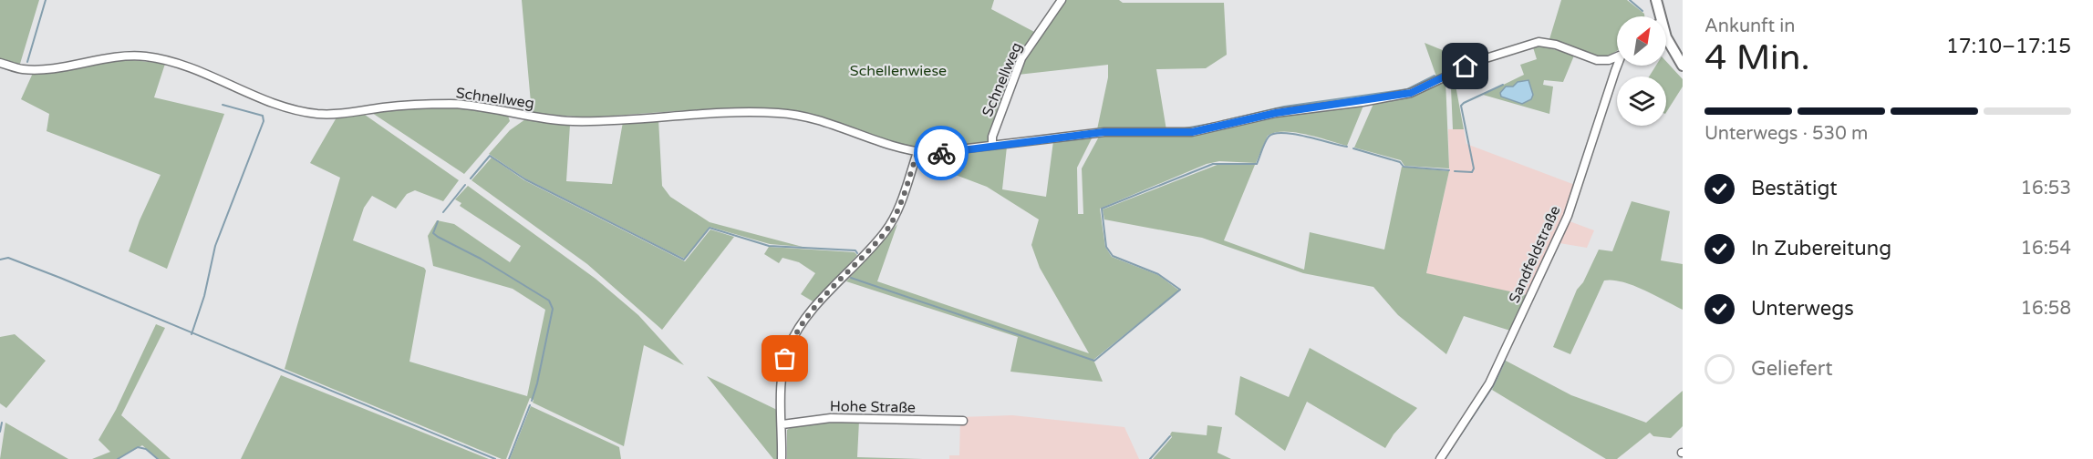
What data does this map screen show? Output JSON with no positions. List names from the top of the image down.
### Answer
{
  "streets": {
    "street": ["Schnellweg", "Sandfeldstraße", "Hohe Straße"]
  },
  "parks": ["Schellenwiese"],
  "north": "top right",
  "page": {
    "heading": ["4 Min.", "Ankunft in", "17:10–17:15"],
    "bar": "Unterwegs · 530 m",
    "list": [
      ["Bestätigt", "16:53"],
      ["In Zubereitung", "16:54"],
      ["Unterwegs", "16:58"],
      "Geliefert"
    ]
  }
}
